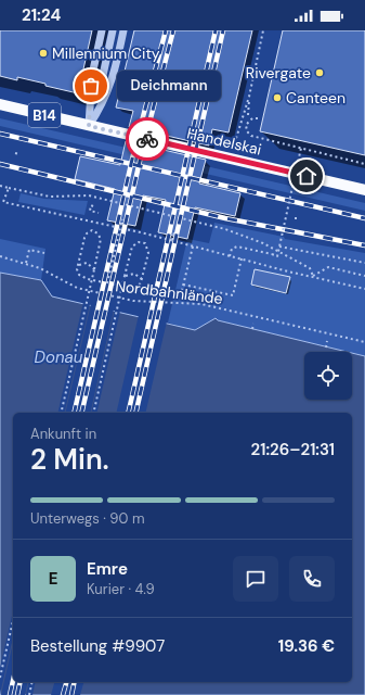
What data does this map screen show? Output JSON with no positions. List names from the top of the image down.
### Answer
{
  "streets": {
    "main road": ["B14", "Handelskai"],
    "path": ["Nordbahnlände"]
  },
  "water": ["Donau"],
  "places": [
    "Millennium City",
    "Rivergate",
    "Deichmann",
    "Canteen"
  ],
  "page": {
    "status": "21:24",
    "bubble": "Deichmann",
    "heading": ["2 Min.", "Ankunft in", "21:26–21:31"],
    "panel": [
      "Emre",
      "Kurier · 4.9",
      "Bestellung #9907",
      "19.36 €"
    ],
    "bar": "Unterwegs · 90 m",
    "round": "E"
  }
}
